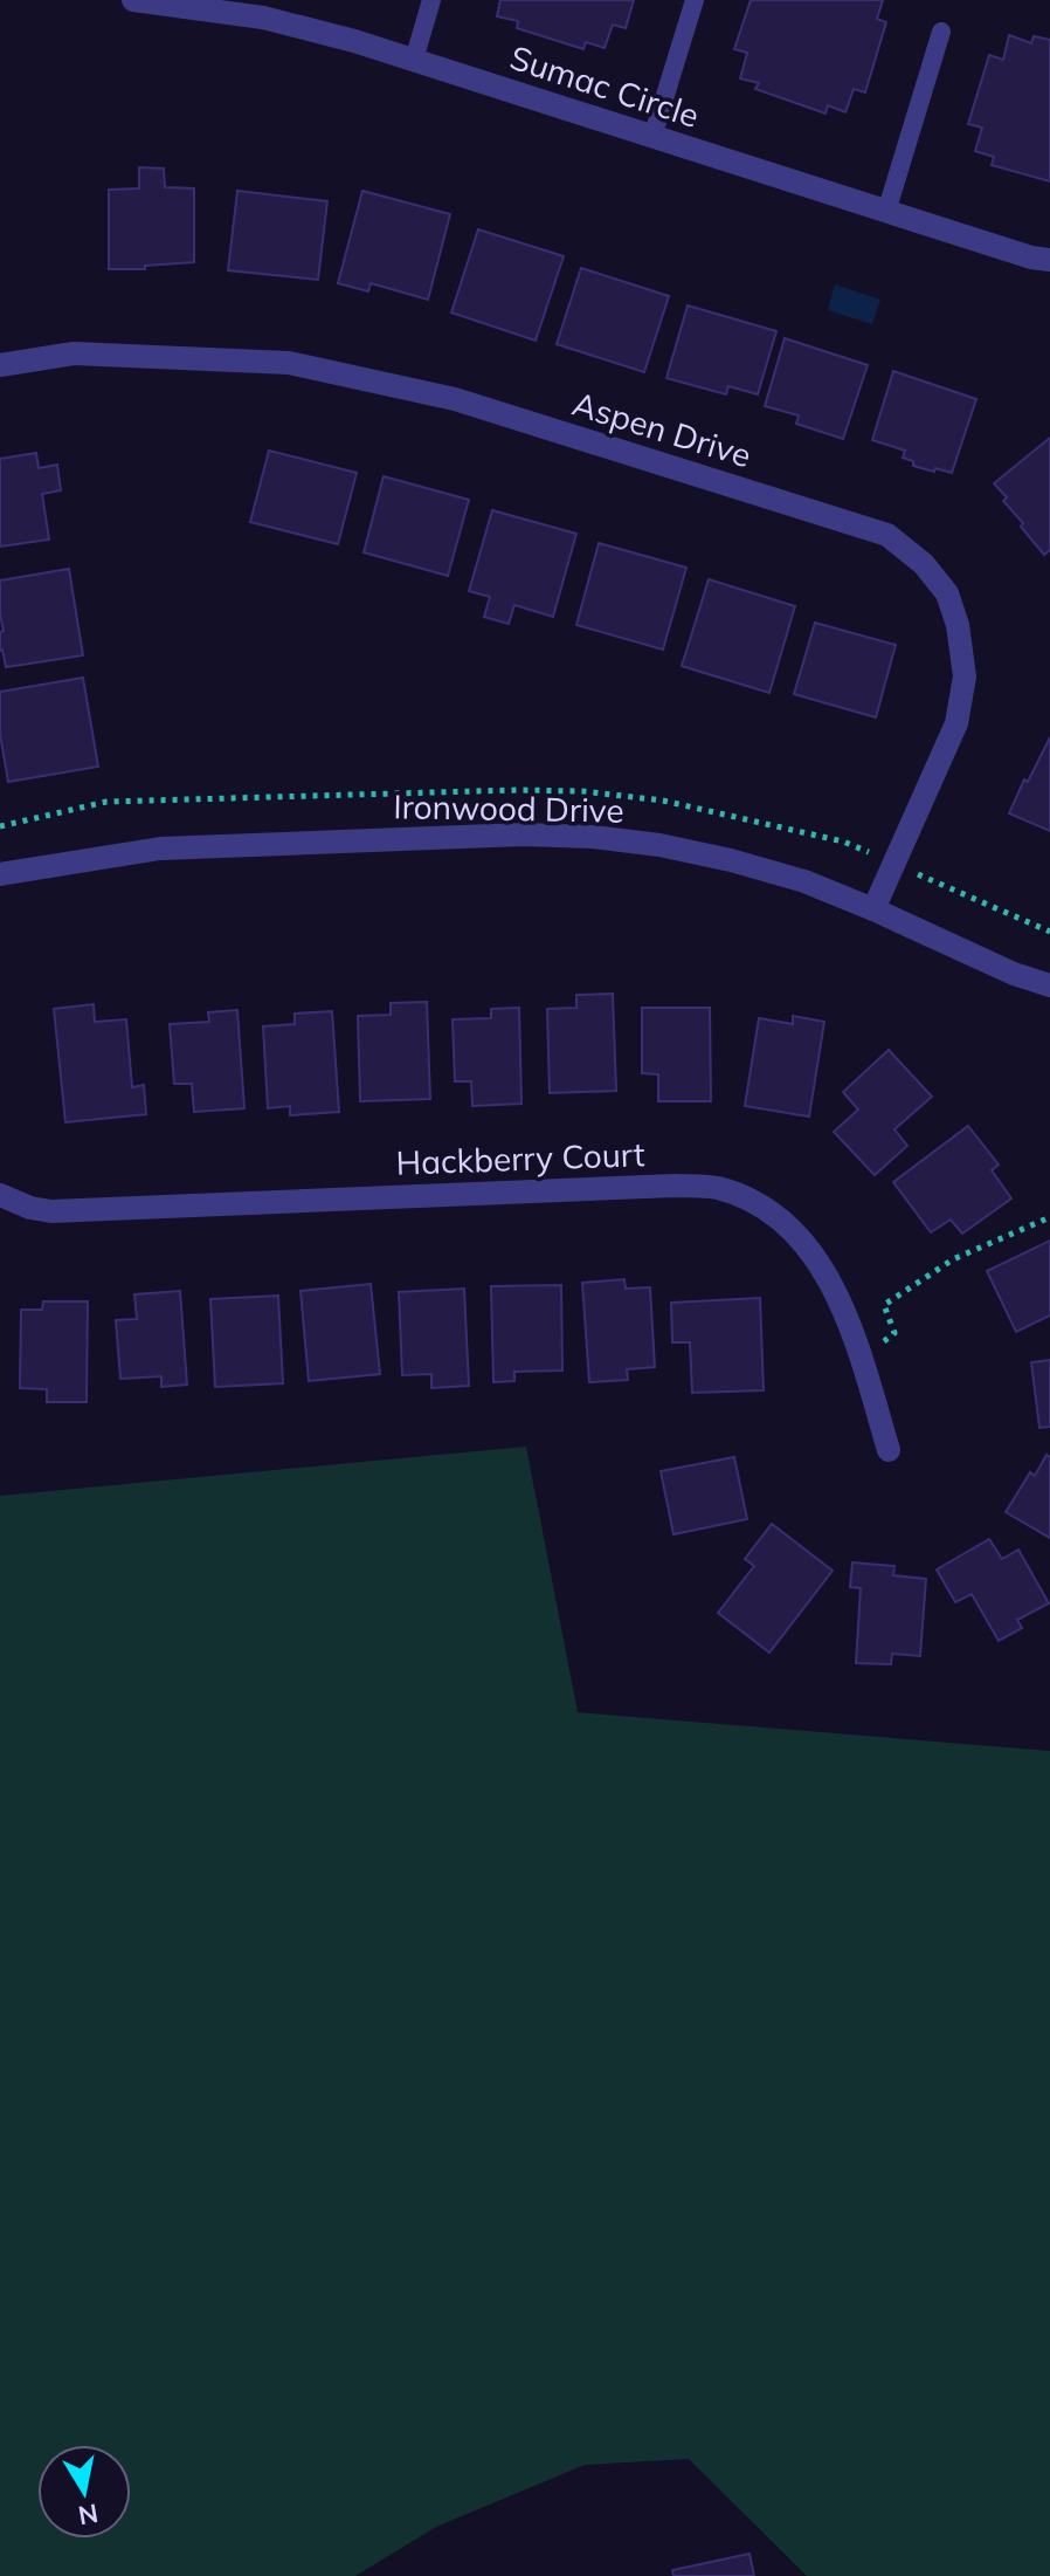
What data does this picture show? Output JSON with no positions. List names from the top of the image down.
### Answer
{
  "streets": {
    "street": [
      "Sumac Circle",
      "Aspen Drive",
      "Ironwood Drive",
      "Hackberry Court"
    ]
  },
  "crossings": [
    ["Aspen Drive", "Ironwood Drive"]
  ],
  "north": "bottom"
}
